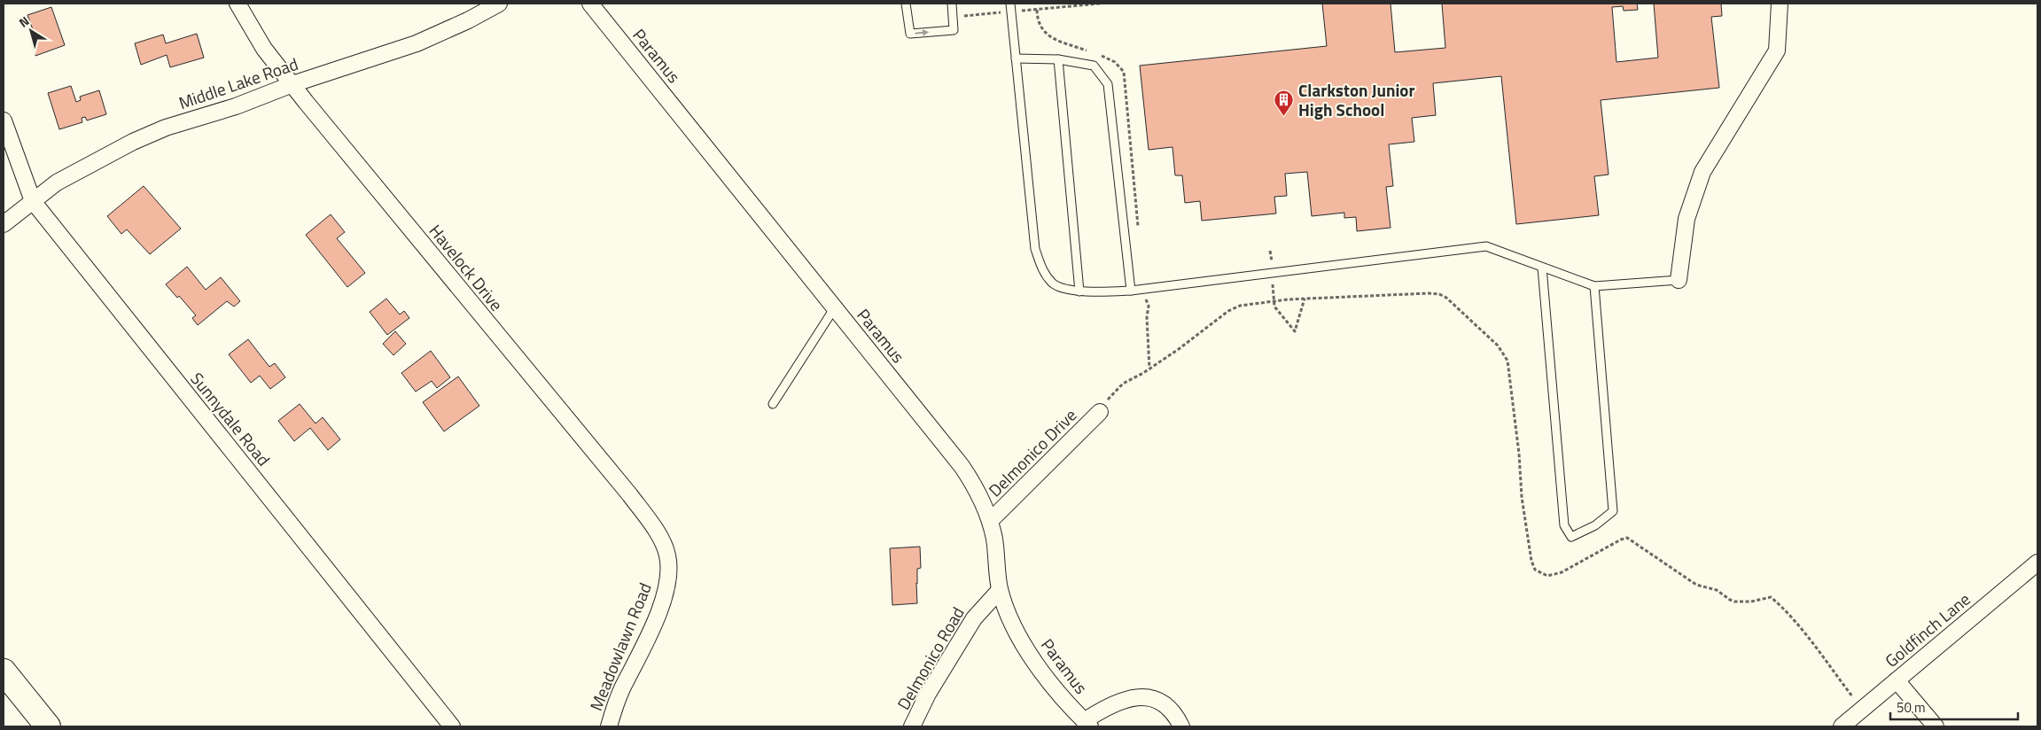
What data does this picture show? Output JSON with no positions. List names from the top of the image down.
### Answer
{
  "streets": {
    "street": [
      "Paramus",
      "Middle Lake Road",
      "Havelock Drive",
      "Sunnydale Road",
      "Delmonico Drive",
      "Goldfinch Lane",
      "Meadowlawn Road",
      "Delmonico Road"
    ]
  },
  "crossings": [
    ["Paramus", "Delmonico Drive"],
    ["Paramus", "Delmonico Road"],
    ["Middle Lake Road", "Havelock Drive"],
    ["Middle Lake Road", "Sunnydale Road"],
    ["Havelock Drive", "Meadowlawn Road"]
  ],
  "places": {
    "building": ["Clarkston Junior High School"]
  },
  "scale_bar": "50 m",
  "north": "top left"
}
